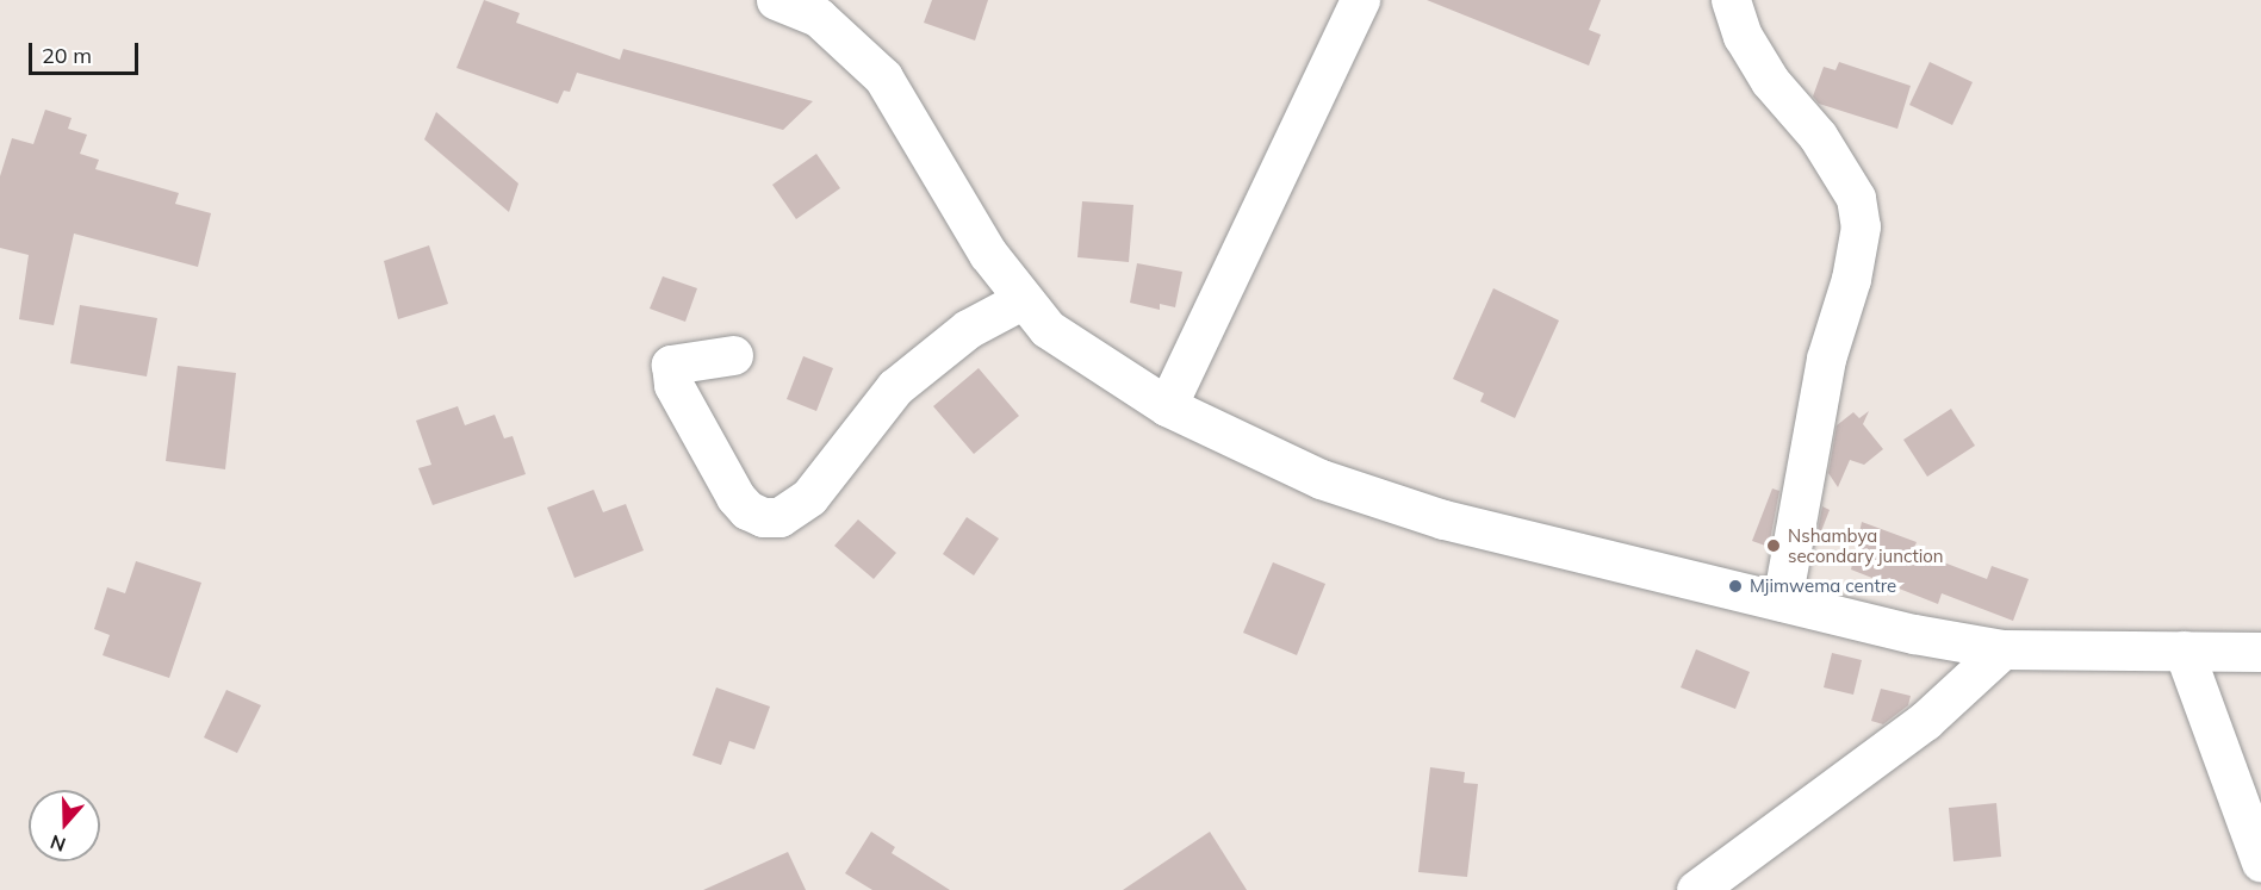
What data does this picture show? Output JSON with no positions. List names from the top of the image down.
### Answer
{
  "places": ["Nshambya secondary junction", "Mjimwema centre"],
  "scale_bar": "20 m",
  "north": "bottom"
}
